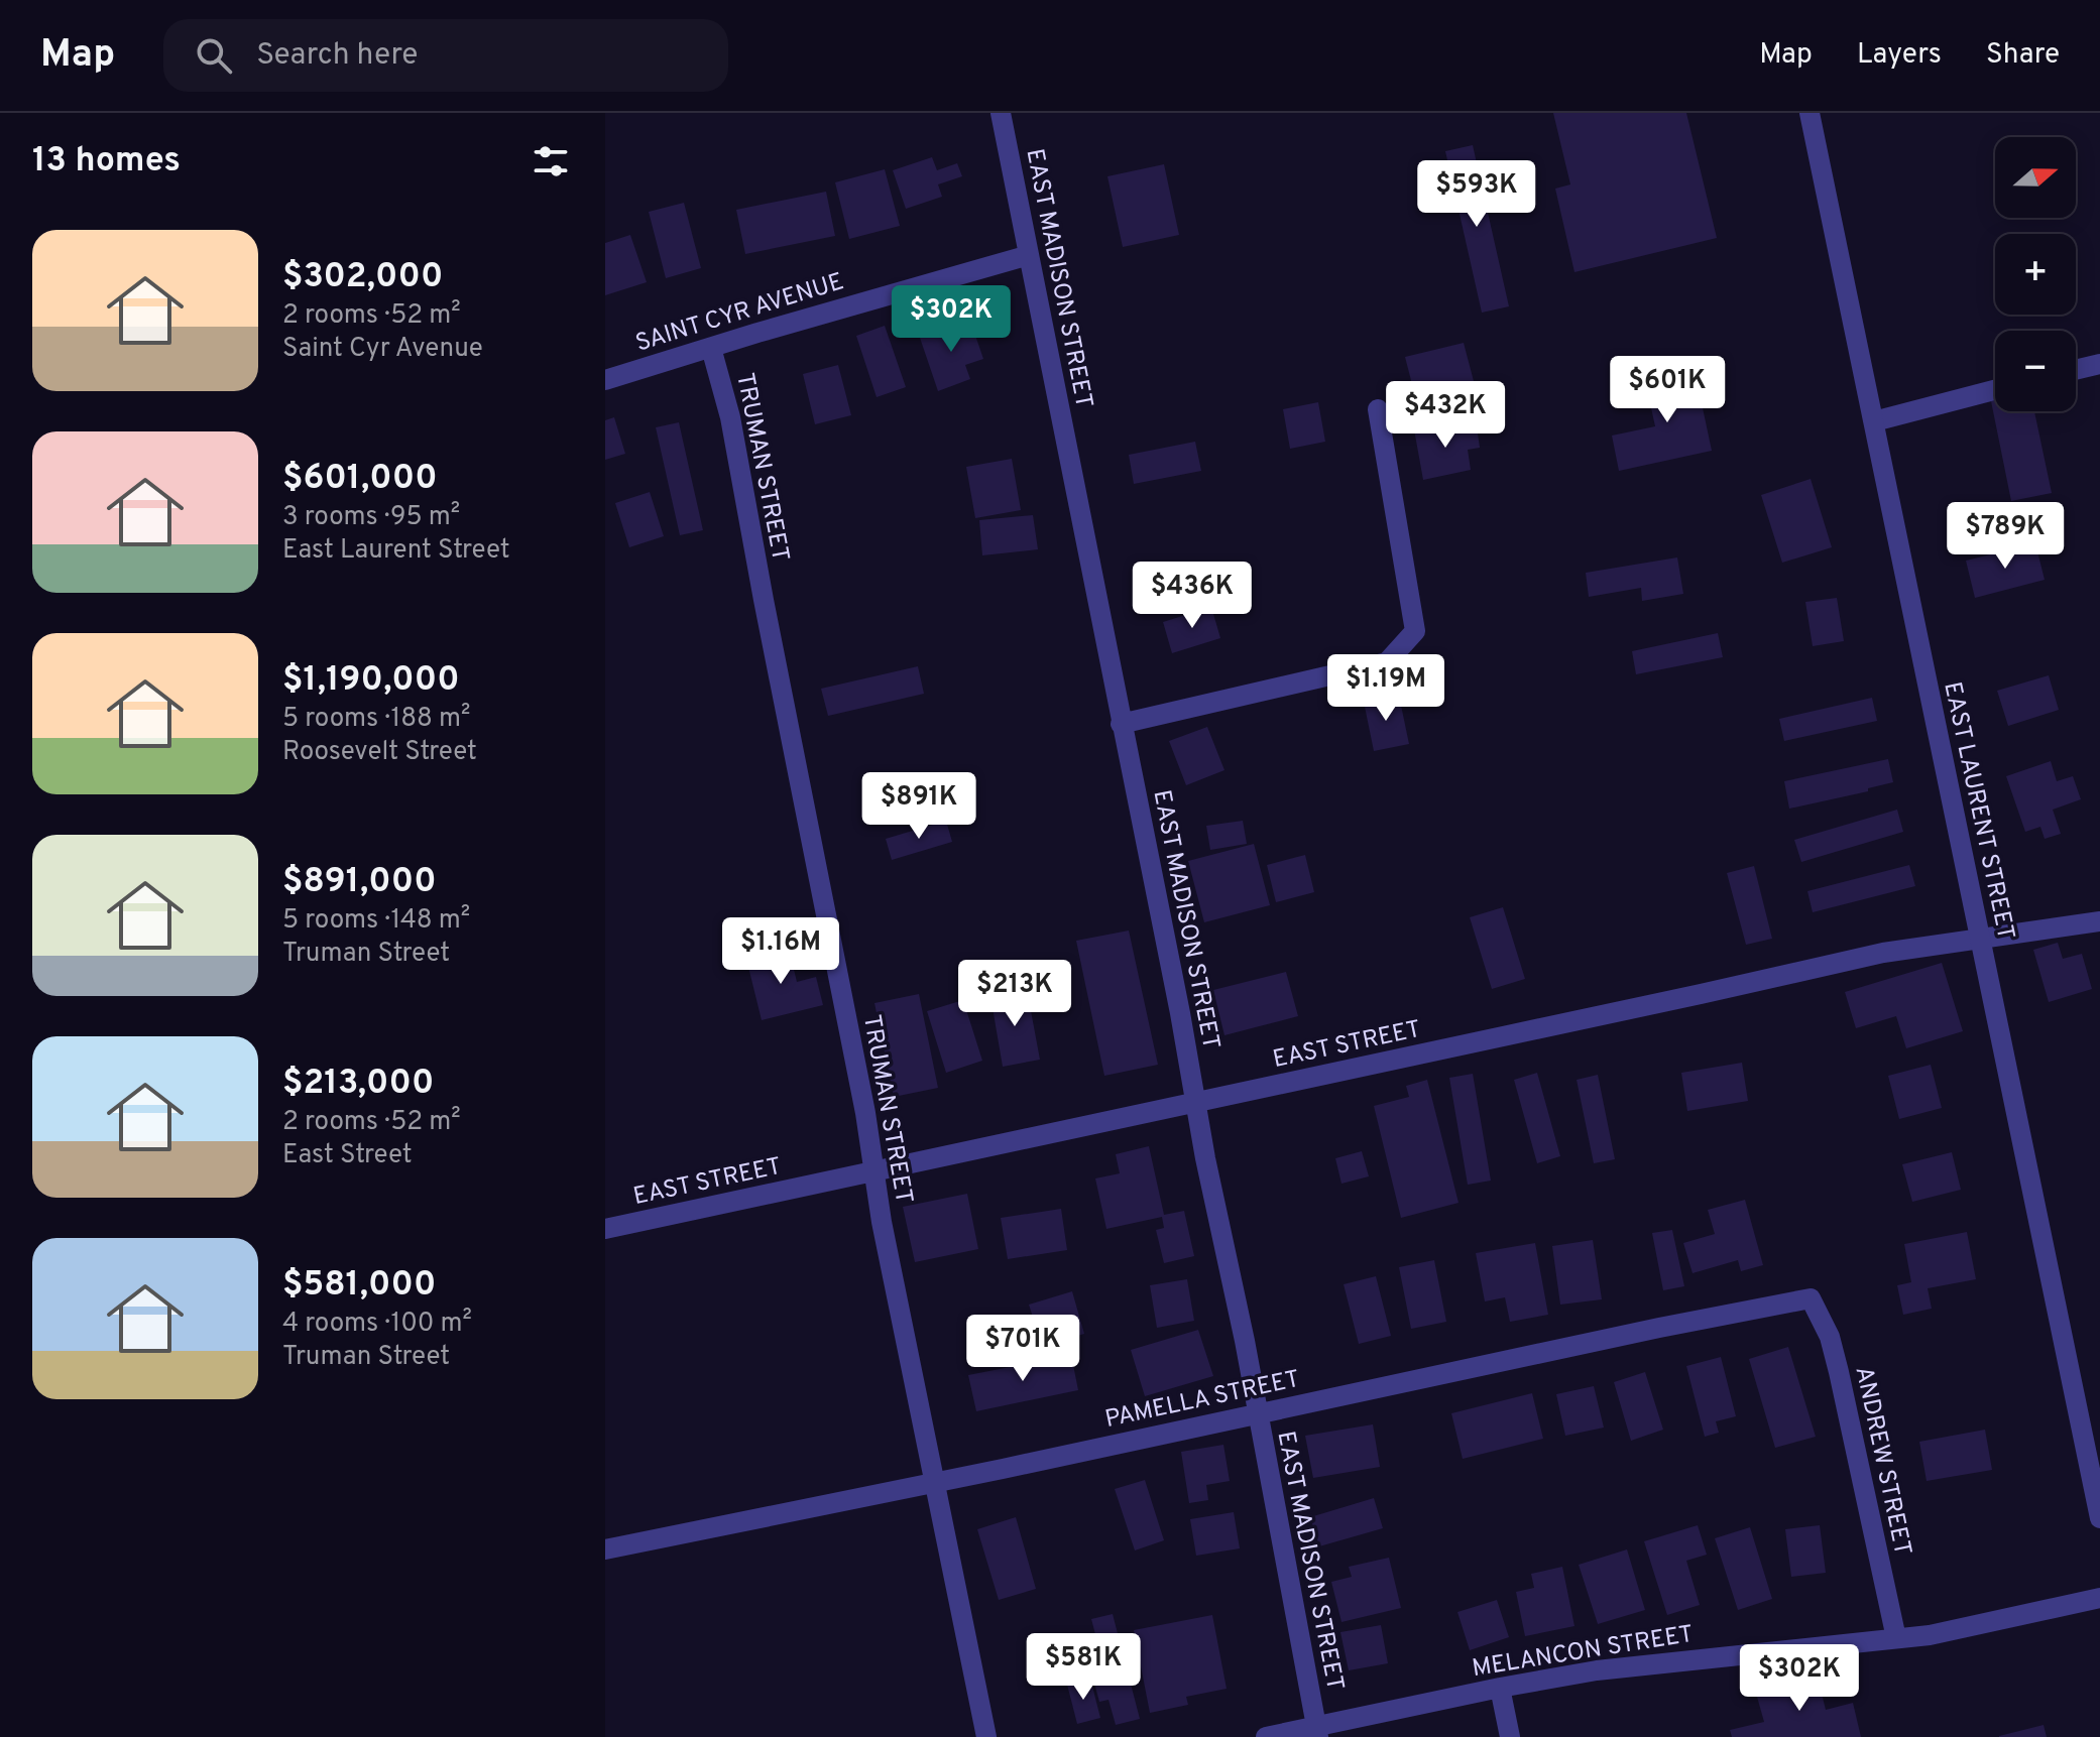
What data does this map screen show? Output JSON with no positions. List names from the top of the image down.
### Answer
{
  "streets": {
    "street": [
      "EAST MADISON STREET",
      "SAINT CYR AVENUE",
      "TRUMAN STREET",
      "EAST LAURENT STREET",
      "EAST STREET",
      "PAMELLA STREET",
      "ANDREW STREET",
      "MELANCON STREET"
    ]
  },
  "crossings": [
    ["EAST MADISON STREET", "SAINT CYR AVENUE"],
    ["EAST MADISON STREET", "EAST STREET"],
    ["EAST MADISON STREET", "PAMELLA STREET"],
    ["EAST MADISON STREET", "MELANCON STREET"],
    ["SAINT CYR AVENUE", "TRUMAN STREET"],
    ["TRUMAN STREET", "EAST STREET"],
    ["TRUMAN STREET", "PAMELLA STREET"],
    ["EAST LAURENT STREET", "EAST STREET"],
    ["PAMELLA STREET", "ANDREW STREET"],
    ["ANDREW STREET", "MELANCON STREET"]
  ],
  "north": "right",
  "page": {
    "header": "Map",
    "search": "Search here",
    "nav": ["Map", "Layers", "Share"],
    "heading": "13 homes",
    "map_buttons": ["+", "−"],
    "price": [
      "$593K",
      "$302K",
      "$601K",
      "$432K",
      "$789K",
      "$436K",
      "$1.19M",
      "$891K",
      "$1.16M",
      "$213K",
      "$701K",
      "$581K",
      "$302K"
    ],
    "list": [
      {
        "name": "$302,000",
        "note": "2 rooms · 52 m² · Saint Cyr Avenue"
      },
      {
        "name": "$601,000",
        "note": "3 rooms · 95 m² · East Laurent Street"
      },
      {
        "name": "$1,190,000",
        "note": "5 rooms · 188 m² · Roosevelt Street"
      },
      {
        "name": "$891,000",
        "note": "5 rooms · 148 m² · Truman Street"
      },
      {
        "name": "$213,000",
        "note": "2 rooms · 52 m² · East Street"
      },
      {
        "name": "$581,000",
        "note": "4 rooms · 100 m² · Truman Street"
      }
    ]
  }
}
